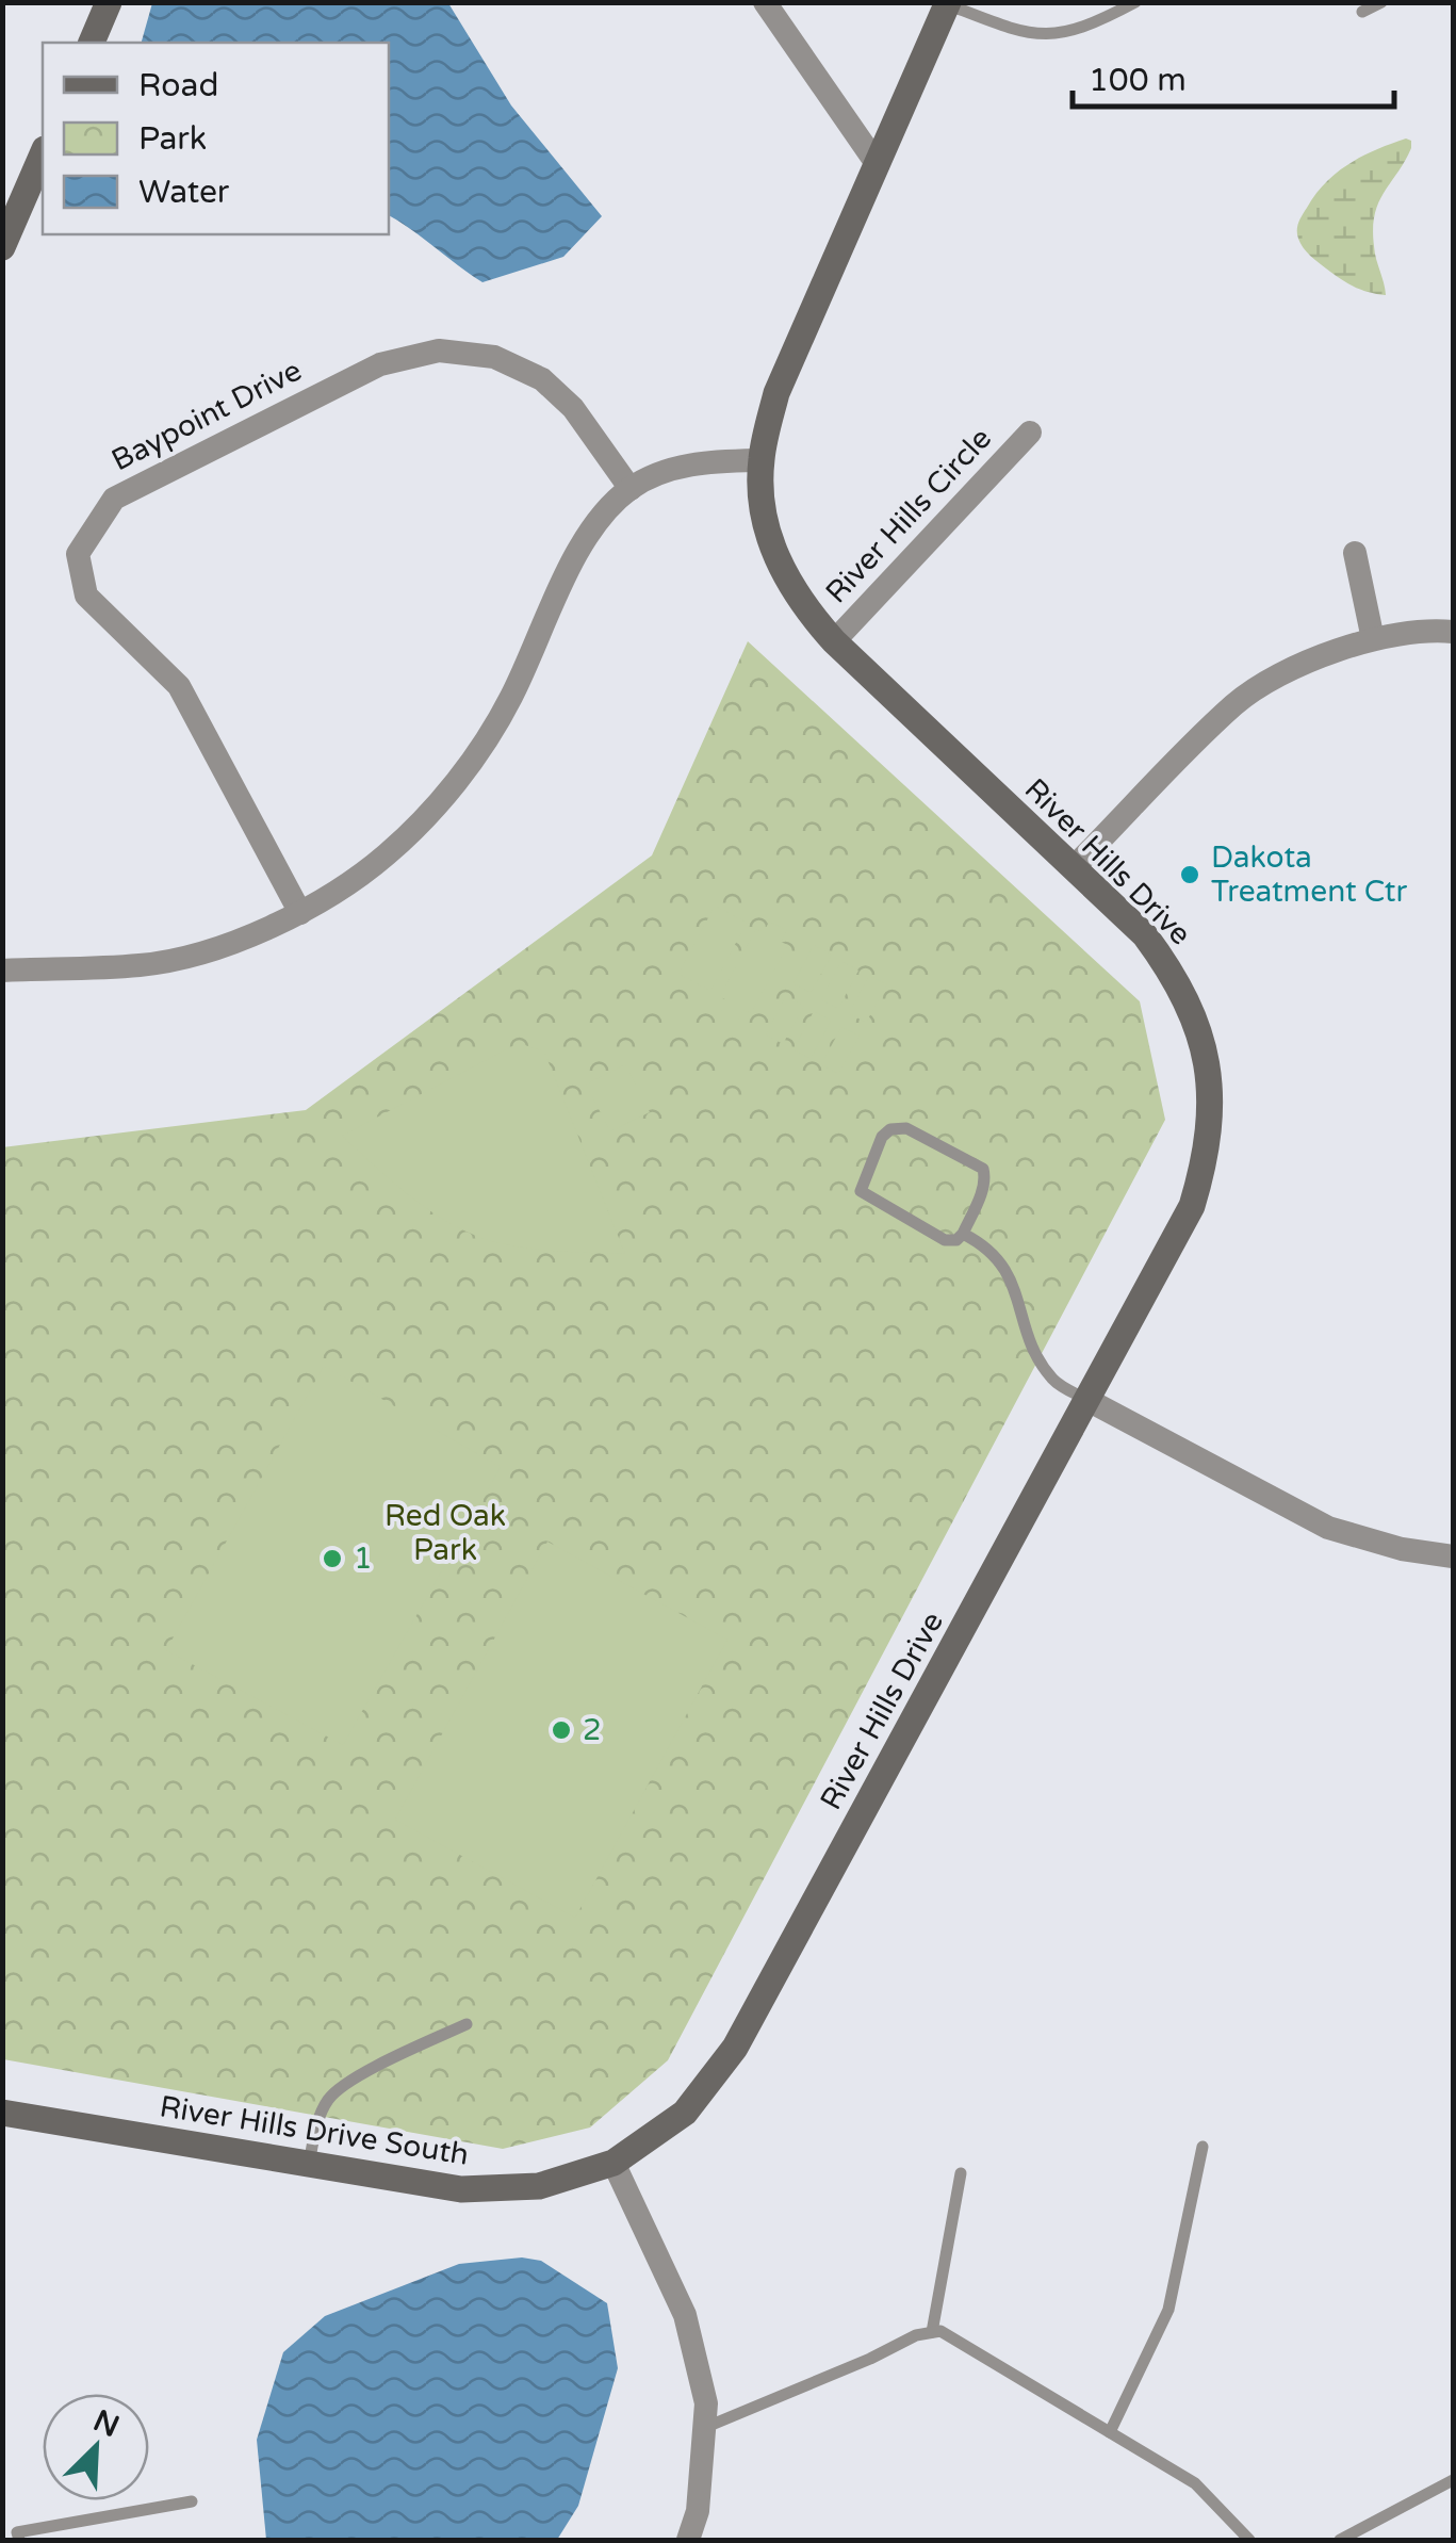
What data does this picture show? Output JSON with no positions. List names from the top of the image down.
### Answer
{
  "streets": {
    "street": [
      "Baypoint Drive",
      "River Hills Circle",
      "River Hills Drive",
      "River Hills Drive South"
    ]
  },
  "crossings": [
    ["River Hills Circle", "River Hills Drive"],
    ["River Hills Drive", "River Hills Drive South"]
  ],
  "parks": ["Red Oak Park"],
  "places": ["Dakota Treatment Ctr", "1", "2"],
  "legend": ["Road", "Park", "Water"],
  "scale_bar": "100 m",
  "north": "top right"
}
